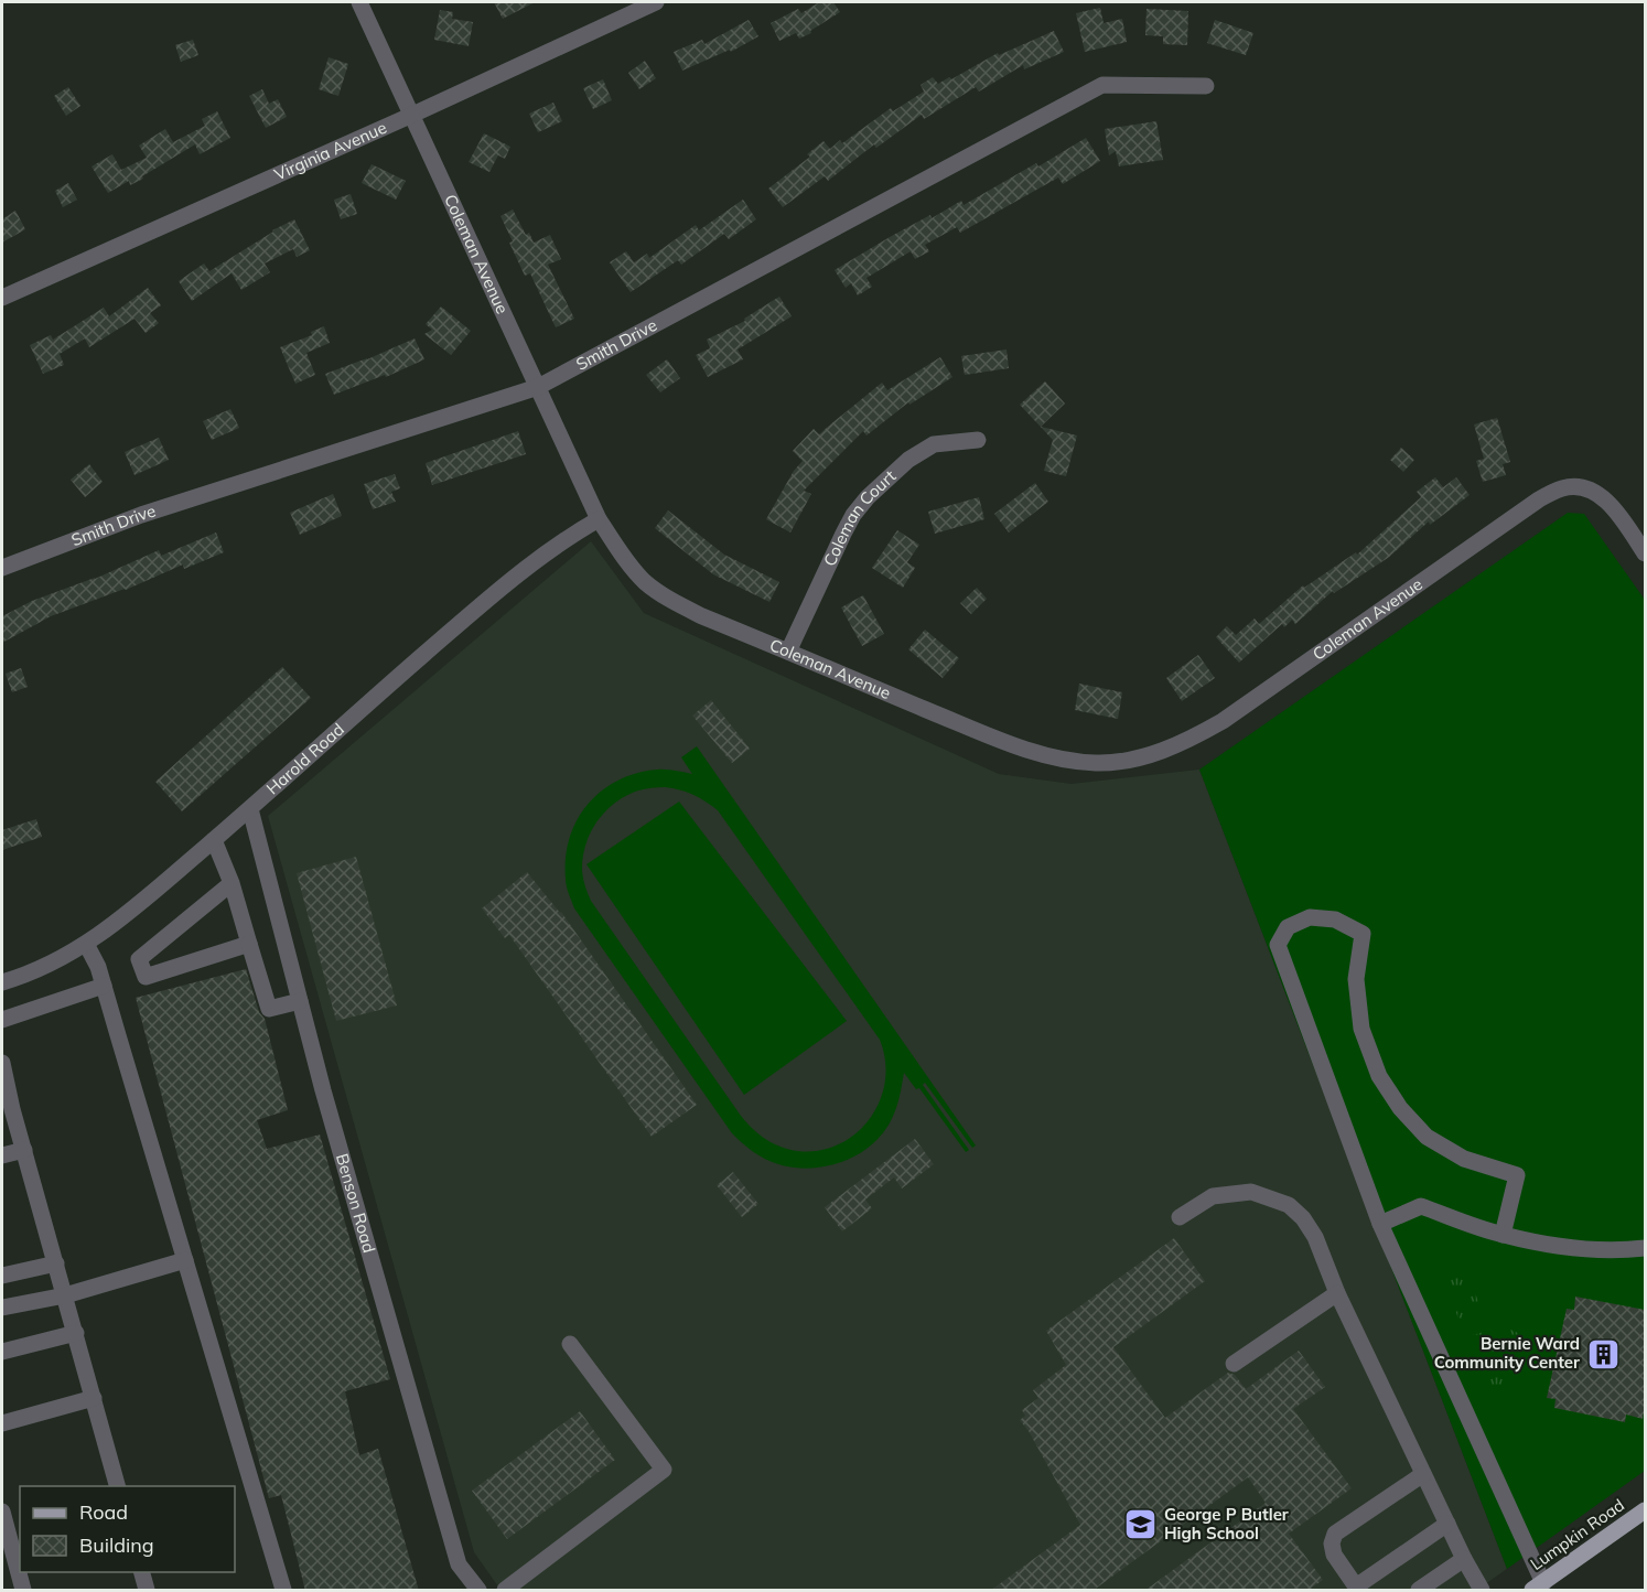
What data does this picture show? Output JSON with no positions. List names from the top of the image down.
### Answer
{
  "streets": {
    "main road": ["Lumpkin Road"],
    "street": [
      "Virginia Avenue",
      "Coleman Avenue",
      "Smith Drive",
      "Coleman Court",
      "Harold Road",
      "Benson Road"
    ]
  },
  "crossings": [
    ["Virginia Avenue", "Coleman Avenue"],
    ["Coleman Avenue", "Smith Drive"],
    ["Coleman Avenue", "Coleman Court"],
    ["Coleman Avenue", "Harold Road"],
    ["Harold Road", "Benson Road"]
  ],
  "places": {
    "building": ["Bernie Ward Community Center"],
    "school or university": ["George P Butler High School"]
  },
  "legend": ["Road", "Building"]
}
